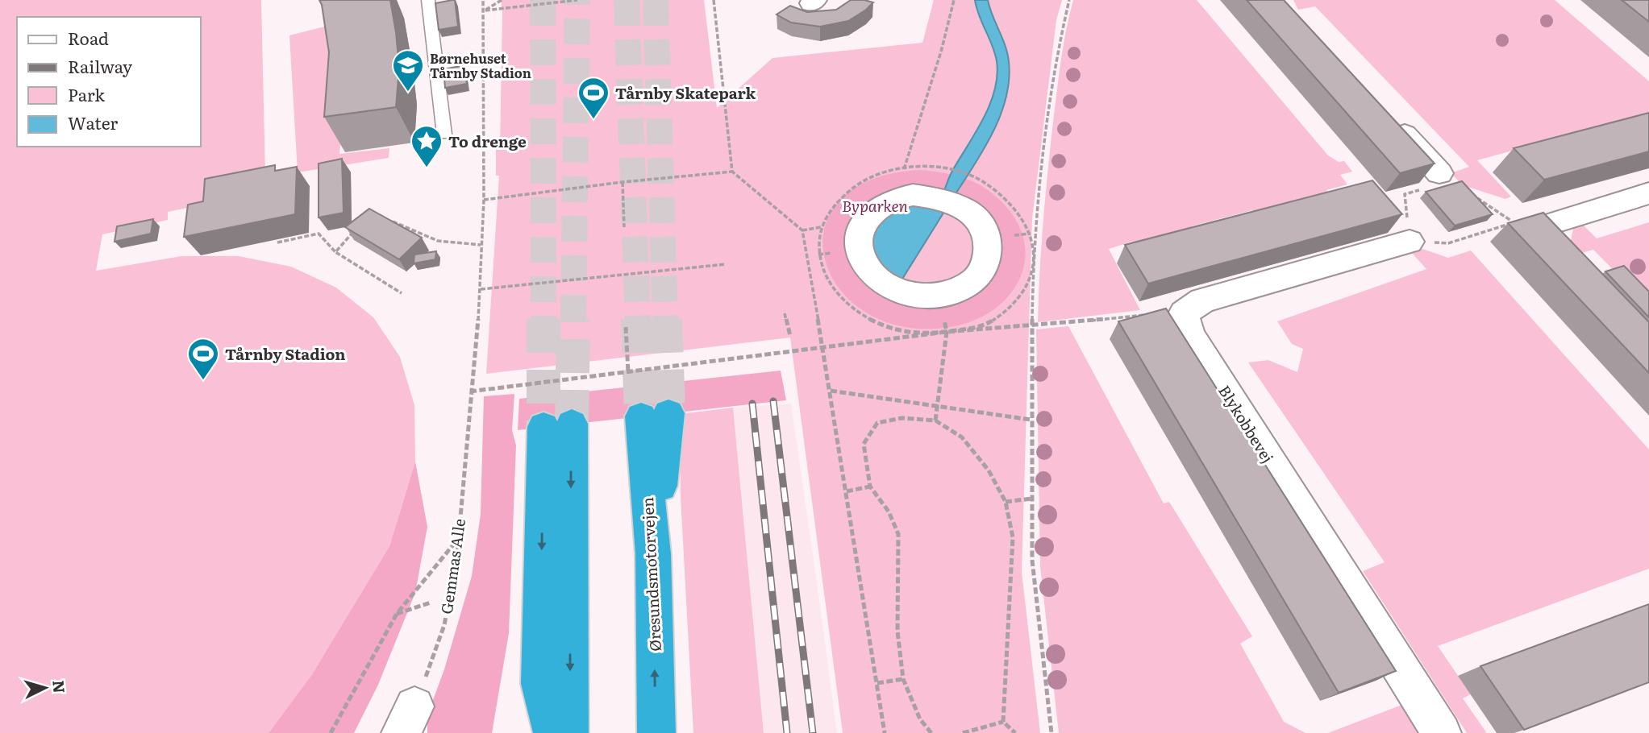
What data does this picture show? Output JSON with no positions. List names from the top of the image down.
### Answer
{
  "streets": {
    "highway": ["Øresundsmotorvejen"],
    "street": ["Blykobbevej"],
    "path": ["Gemmas Alle"]
  },
  "one_way": ["Øresundsmotorvejen"],
  "parks": ["Byparken"],
  "places": {
    "school or university": ["Børnehuset Tårnby Stadion"],
    "sports": ["Tårnby Skatepark", "Tårnby Stadion"],
    "place": ["To drenge"]
  },
  "legend": [
    "Road",
    "Railway",
    "Park",
    "Water"
  ],
  "north": "right"
}
